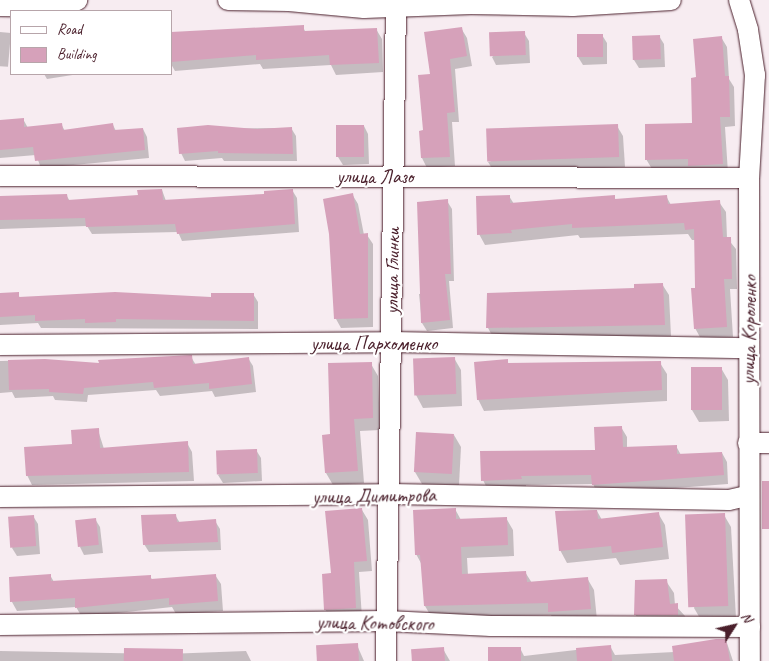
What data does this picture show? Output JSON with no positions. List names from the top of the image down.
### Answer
{
  "streets": {
    "street": [
      "улица Лазо",
      "улица Глинки",
      "улица Короленко",
      "улица Пархоменко",
      "улица Димитрова",
      "улица Котовского"
    ]
  },
  "crossings": [
    ["улица Лазо", "улица Глинки"],
    ["улица Лазо", "улица Короленко"],
    ["улица Глинки", "улица Пархоменко"],
    ["улица Глинки", "улица Димитрова"],
    ["улица Глинки", "улица Котовского"],
    ["улица Короленко", "улица Пархоменко"],
    ["улица Короленко", "улица Димитрова"],
    ["улица Короленко", "улица Котовского"]
  ],
  "legend": ["Road", "Building"],
  "north": "top right"
}
